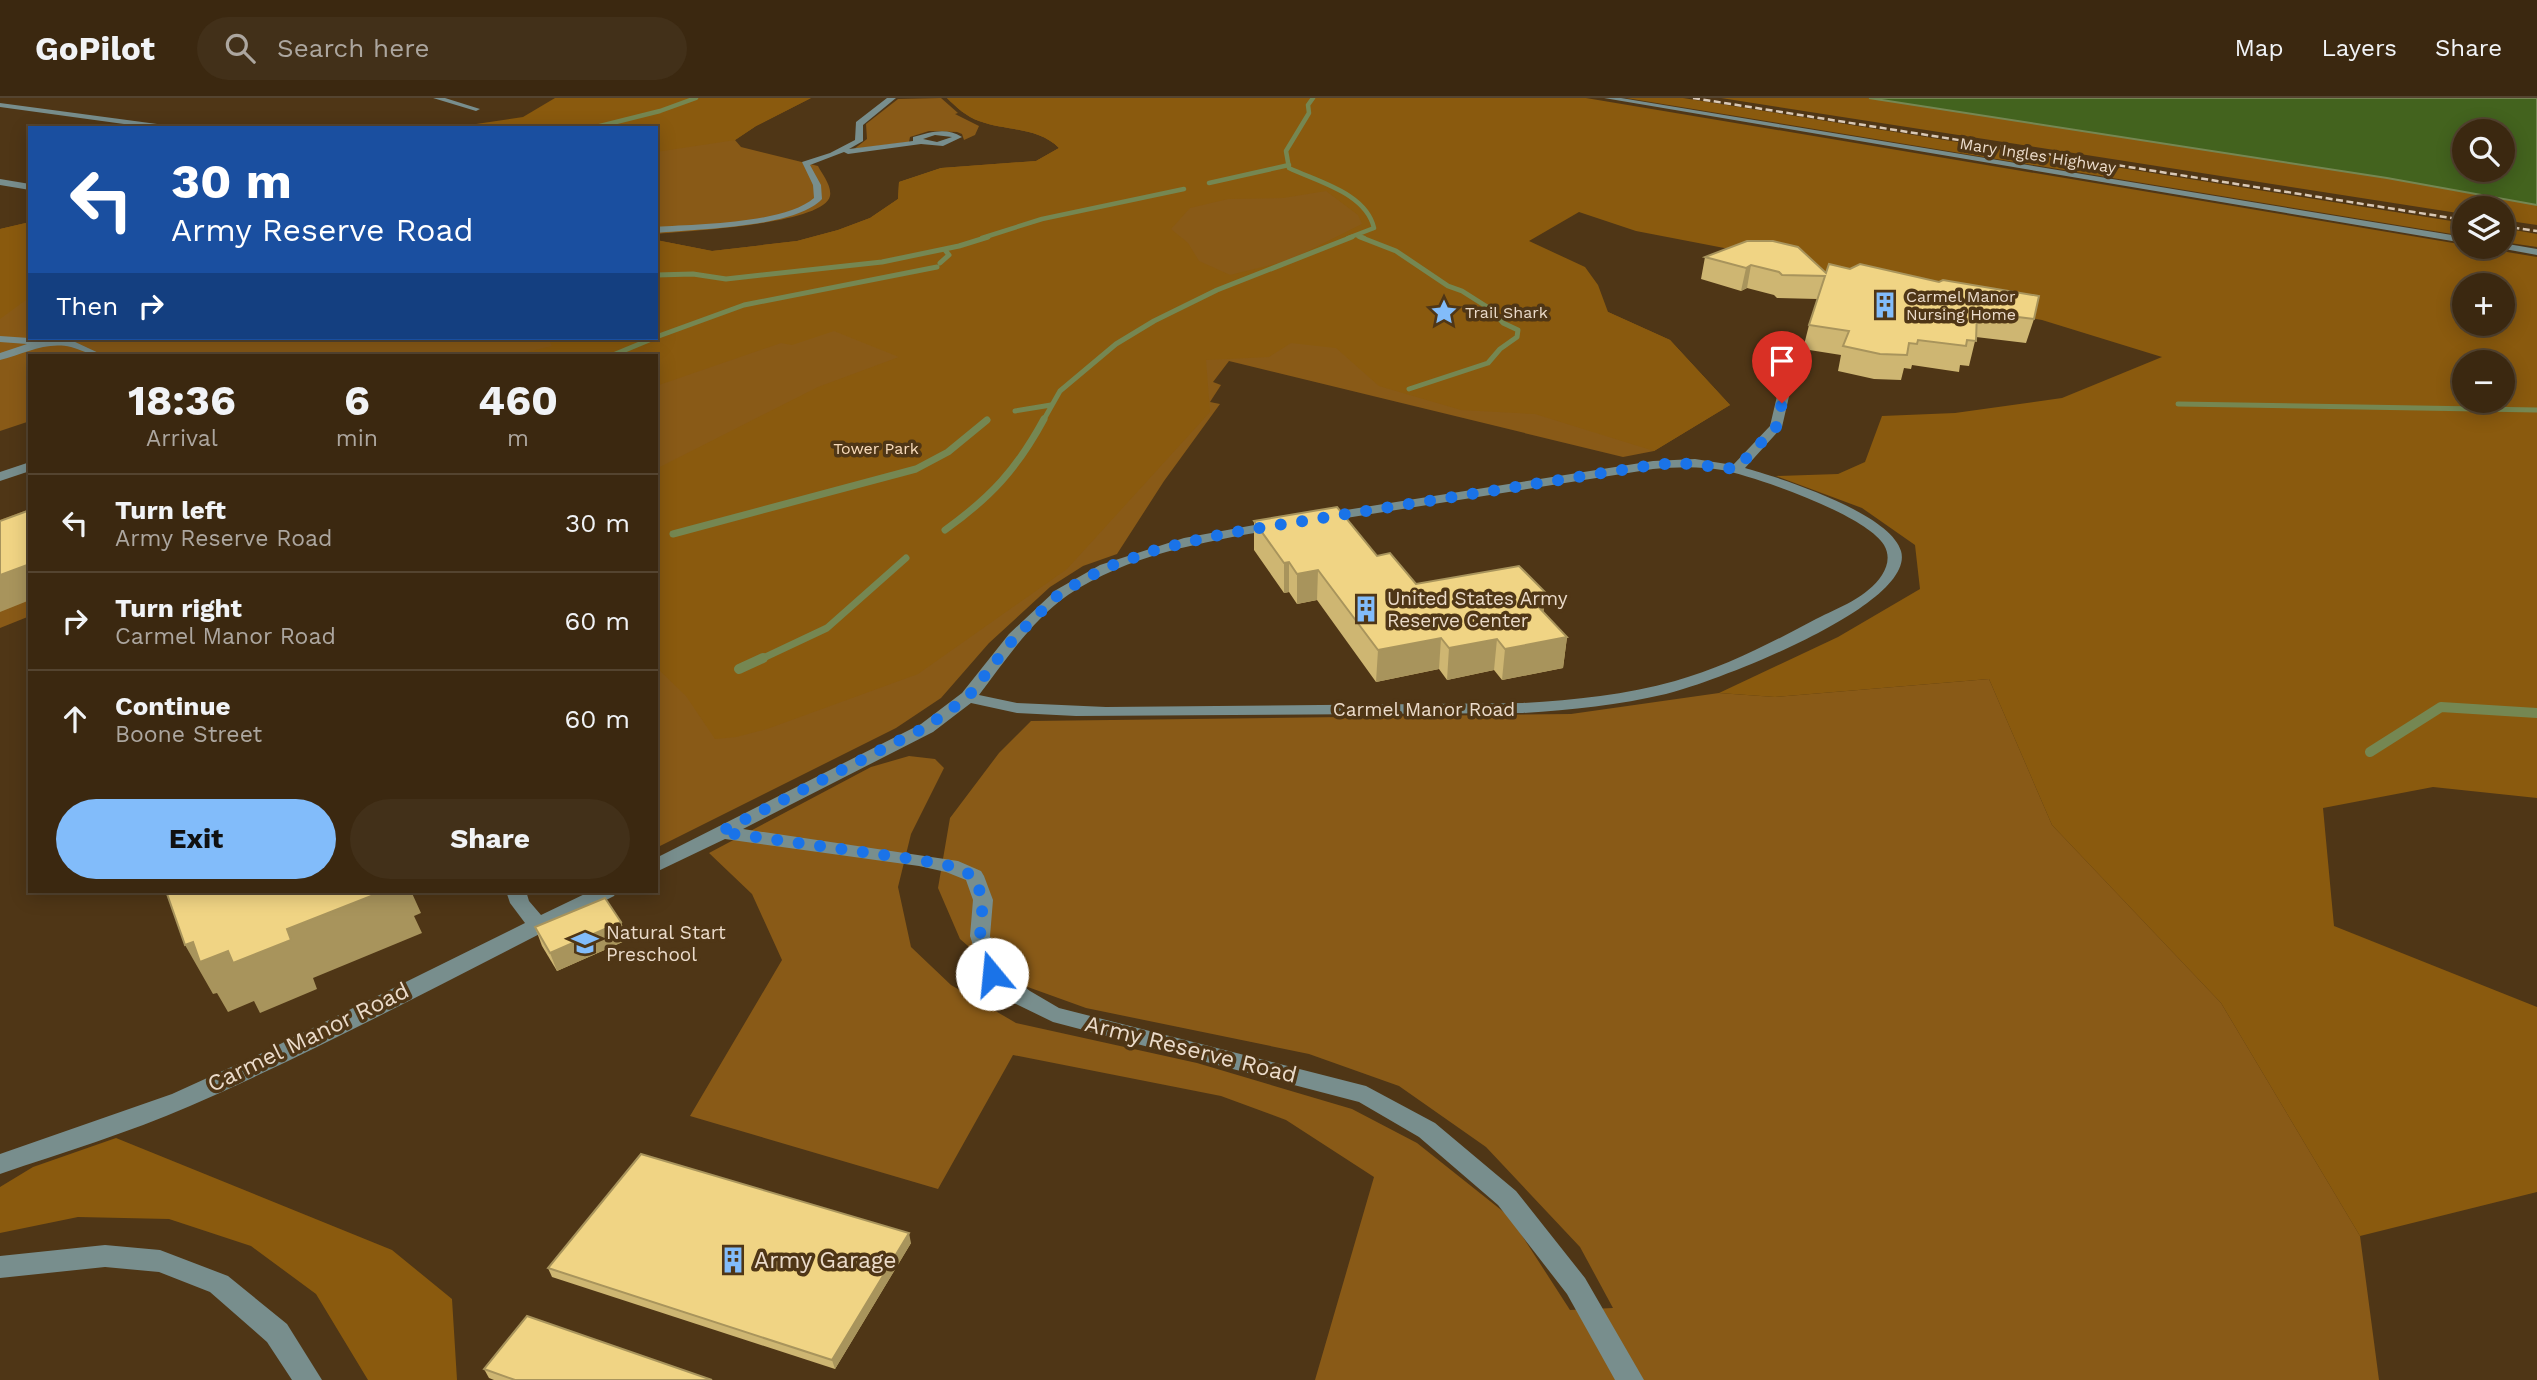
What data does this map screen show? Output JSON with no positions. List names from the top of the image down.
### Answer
{
  "streets": {
    "street": ["Mary Ingles Highway", "Carmel Manor Road", "Army Reserve Road"]
  },
  "parks": ["Tower Park"],
  "places": {
    "building": ["Carmel Manor Nursing Home", "United States Army Reserve Center", "Army Garage"],
    "place": ["Trail Shark"],
    "school or university": ["Natural Start Preschool"]
  },
  "page": {
    "header": "GoPilot",
    "search": "Search here",
    "nav": ["Map", "Layers", "Share"],
    "map_buttons": ["+", "−"],
    "turn": ["30 m", "Army Reserve Road"],
    "then": "Then",
    "eta": [
      "18:36",
      "Arrival",
      "6",
      "min",
      "460",
      "m"
    ],
    "list": [
      {
        "name": "Turn left",
        "note": "Army Reserve Road",
        "value": "30 m"
      },
      {
        "name": "Turn right",
        "note": "Carmel Manor Road",
        "value": "60 m"
      },
      {
        "name": "Continue",
        "note": "Boone Street",
        "value": "60 m"
      }
    ],
    "buttons": ["Exit", "Share"]
  }
}
